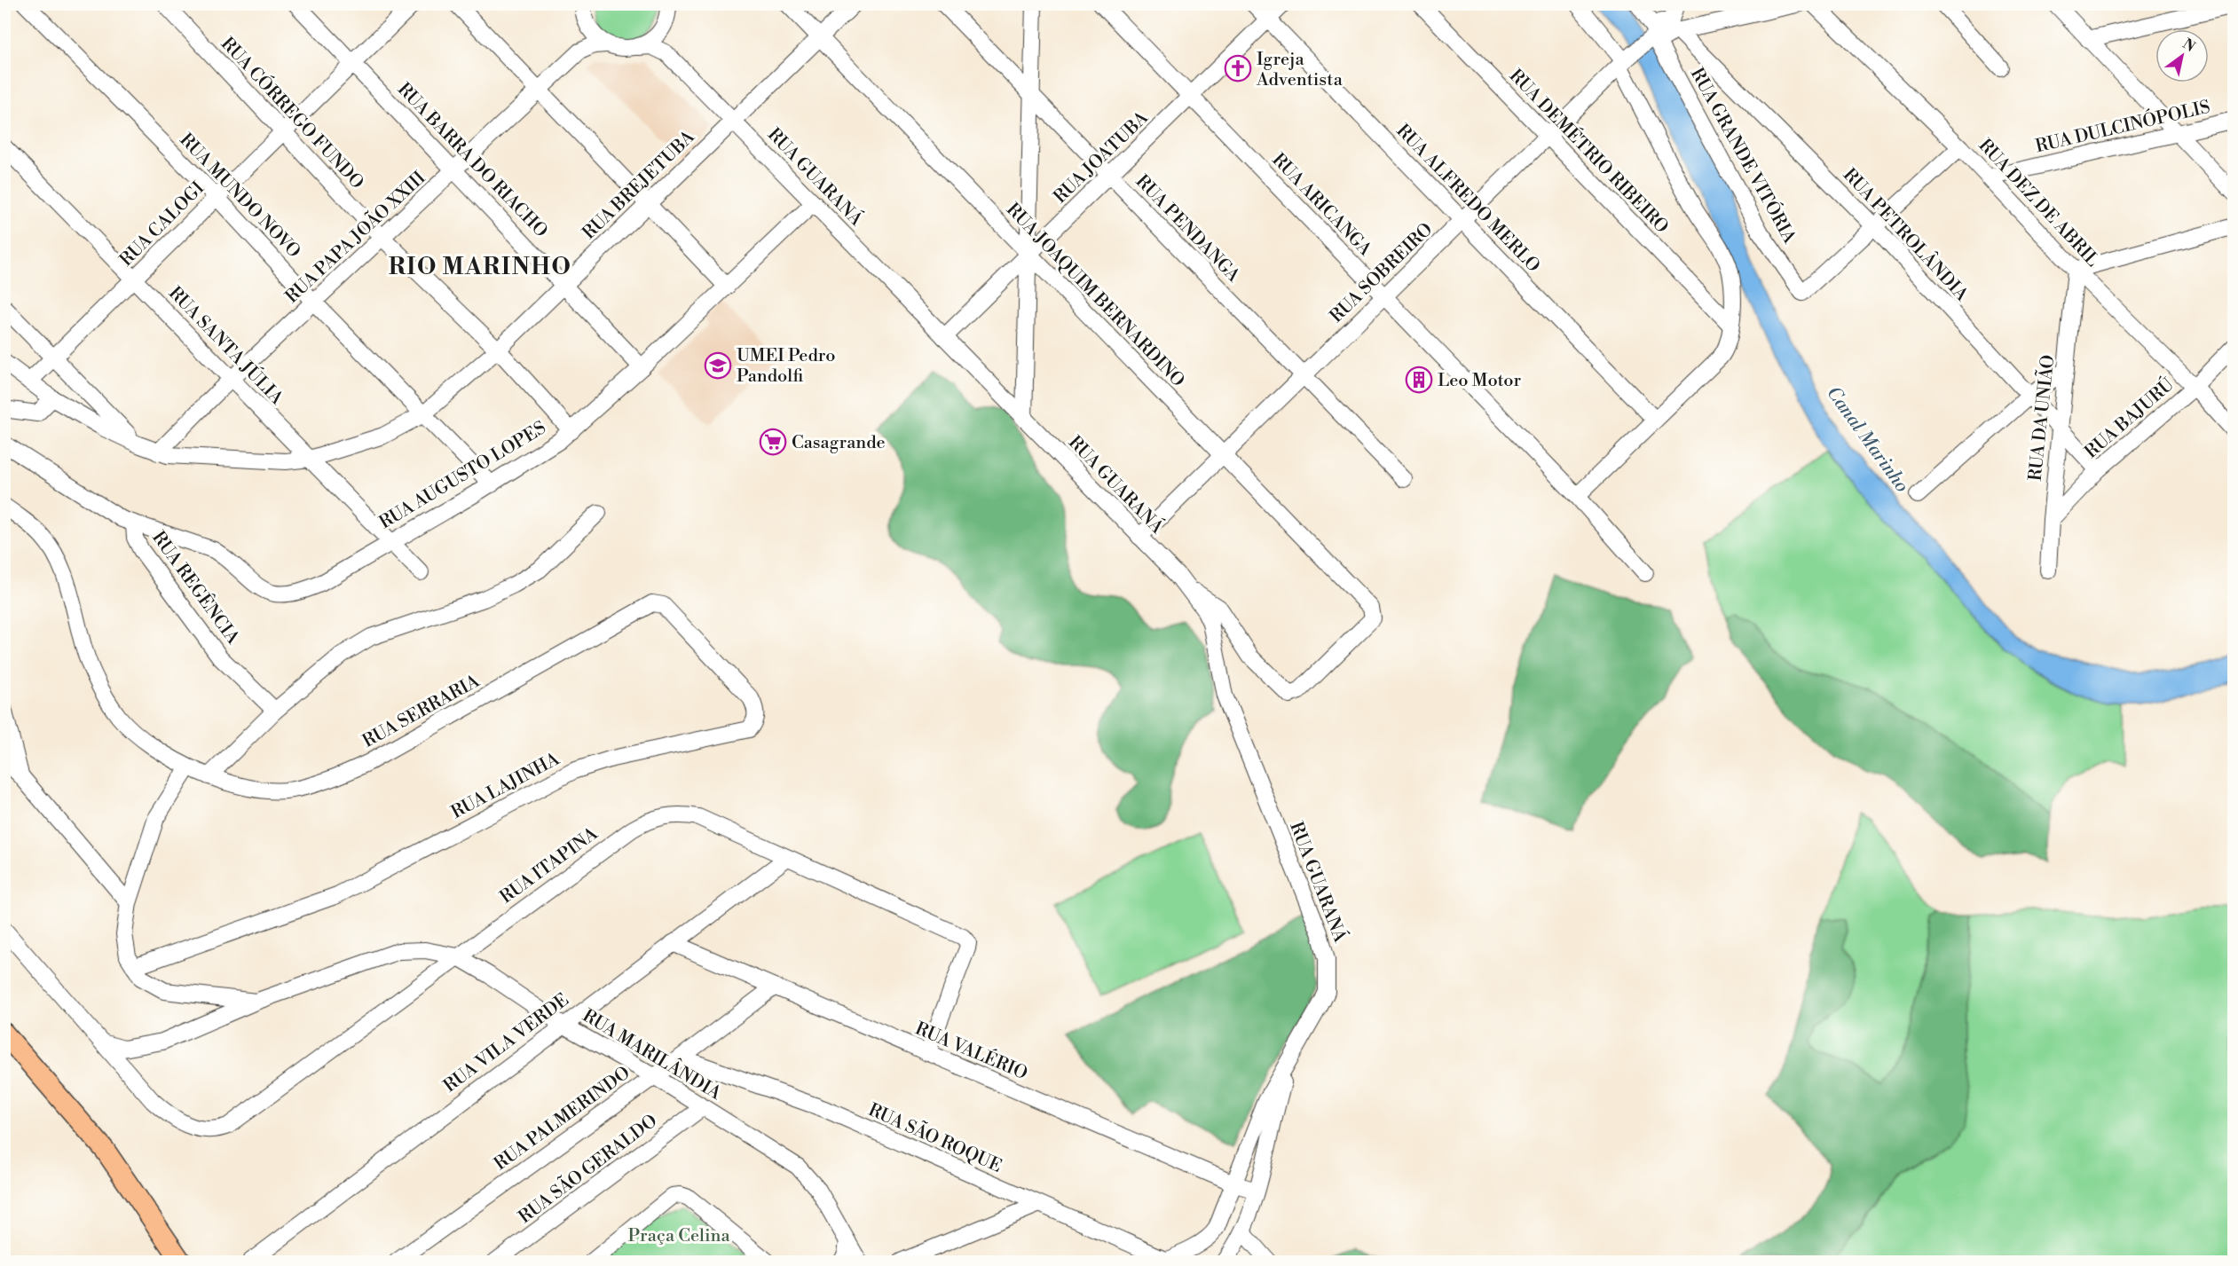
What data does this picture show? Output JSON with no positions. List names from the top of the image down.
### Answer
{
  "streets": {
    "street": [
      "RUA CÓRREGO FUNDO",
      "RUA DULCINÓPOLIS",
      "RUA DEMÉTRIO RIBEIRO",
      "RUA GRANDE VITÓRIA",
      "RUA JOATUBA",
      "RUA BARRA DO RIACHO",
      "RUA GUARANÁ",
      "RUA BREJETUBA",
      "RUA MUNDO NOVO",
      "RUA ALFREDO MERLO",
      "RUA DEZ DE ABRIL",
      "RUA ARICANGA",
      "RUA CALOGI",
      "RUA PENDANGA",
      "RUA PETROLÂNDIA",
      "RUA PAPA JOÃO XXIII",
      "RUA SOBREIRO",
      "RUA JOAQUIM BERNARDINO",
      "RUA SANTA JÚLIA",
      "RUA DA UNIÃO",
      "RUA BAJURÚ",
      "RUA AUGUSTO LOPES",
      "RUA REGÊNCIA",
      "RUA SERRARIA",
      "RUA LAJINHA",
      "RUA ITAPINA",
      "RUA VILA VERDE",
      "RUA VALÉRIO",
      "RUA MARILÂNDIA",
      "RUA PALMERINDO",
      "RUA SÃO ROQUE",
      "RUA SÃO GERALDO"
    ]
  },
  "crossings": [
    ["RUA CÓRREGO FUNDO", "RUA BREJETUBA"],
    ["RUA CÓRREGO FUNDO", "RUA CALOGI"],
    ["RUA CÓRREGO FUNDO", "RUA PAPA JOÃO XXIII"],
    ["RUA CÓRREGO FUNDO", "RUA AUGUSTO LOPES"],
    ["RUA DULCINÓPOLIS", "RUA DEZ DE ABRIL"],
    ["RUA DEMÉTRIO RIBEIRO", "RUA SOBREIRO"],
    ["RUA GRANDE VITÓRIA", "RUA PETROLÂNDIA"],
    ["RUA GRANDE VITÓRIA", "RUA SOBREIRO"],
    ["RUA JOATUBA", "RUA GUARANÁ"],
    ["RUA JOATUBA", "RUA ALFREDO MERLO"],
    ["RUA JOATUBA", "RUA ARICANGA"],
    ["RUA JOATUBA", "RUA PENDANGA"],
    ["RUA JOATUBA", "RUA JOAQUIM BERNARDINO"],
    ["RUA BARRA DO RIACHO", "RUA BREJETUBA"],
    ["RUA BARRA DO RIACHO", "RUA CALOGI"],
    ["RUA BARRA DO RIACHO", "RUA PAPA JOÃO XXIII"],
    ["RUA BARRA DO RIACHO", "RUA AUGUSTO LOPES"],
    ["RUA GUARANÁ", "RUA BREJETUBA"],
    ["RUA GUARANÁ", "RUA PAPA JOÃO XXIII"],
    ["RUA GUARANÁ", "RUA SOBREIRO"],
    ["RUA GUARANÁ", "RUA JOAQUIM BERNARDINO"],
    ["RUA GUARANÁ", "RUA AUGUSTO LOPES"],
    ["RUA GUARANÁ", "RUA VALÉRIO"],
    ["RUA BREJETUBA", "RUA MUNDO NOVO"],
    ["RUA BREJETUBA", "RUA CALOGI"],
    ["RUA BREJETUBA", "RUA PAPA JOÃO XXIII"],
    ["RUA BREJETUBA", "RUA JOAQUIM BERNARDINO"],
    ["RUA BREJETUBA", "RUA SANTA JÚLIA"],
    ["RUA MUNDO NOVO", "RUA CALOGI"],
    ["RUA MUNDO NOVO", "RUA PAPA JOÃO XXIII"],
    ["RUA MUNDO NOVO", "RUA AUGUSTO LOPES"],
    ["RUA ALFREDO MERLO", "RUA SOBREIRO"],
    ["RUA DEZ DE ABRIL", "RUA DA UNIÃO"],
    ["RUA DEZ DE ABRIL", "RUA BAJURÚ"],
    ["RUA ARICANGA", "RUA SOBREIRO"],
    ["RUA CALOGI", "RUA SANTA JÚLIA"],
    ["RUA PENDANGA", "RUA SOBREIRO"],
    ["RUA PETROLÂNDIA", "RUA SOBREIRO"],
    ["RUA PETROLÂNDIA", "RUA DA UNIÃO"],
    ["RUA PETROLÂNDIA", "RUA BAJURÚ"],
    ["RUA PAPA JOÃO XXIII", "RUA SANTA JÚLIA"],
    ["RUA SOBREIRO", "RUA JOAQUIM BERNARDINO"],
    ["RUA SANTA JÚLIA", "RUA AUGUSTO LOPES"],
    ["RUA DA UNIÃO", "RUA BAJURÚ"],
    ["RUA AUGUSTO LOPES", "RUA REGÊNCIA"],
    ["RUA SERRARIA", "RUA LAJINHA"],
    ["RUA ITAPINA", "RUA VILA VERDE"],
    ["RUA ITAPINA", "RUA VALÉRIO"],
    ["RUA ITAPINA", "RUA MARILÂNDIA"],
    ["RUA VILA VERDE", "RUA VALÉRIO"],
    ["RUA VILA VERDE", "RUA MARILÂNDIA"],
    ["RUA VALÉRIO", "RUA PALMERINDO"],
    ["RUA MARILÂNDIA", "RUA PALMERINDO"],
    ["RUA MARILÂNDIA", "RUA SÃO GERALDO"],
    ["RUA PALMERINDO", "RUA SÃO ROQUE"]
  ],
  "districts": ["RIO MARINHO"],
  "water": ["Canal Marinho"],
  "parks": ["Praça Celina"],
  "places": {
    "church": ["Igreja Adventista"],
    "school or university": ["UMEI Pedro Pandolfi"],
    "building": ["Leo Motor"],
    "supermarket": ["Casagrande"]
  },
  "north": "top right"
}
